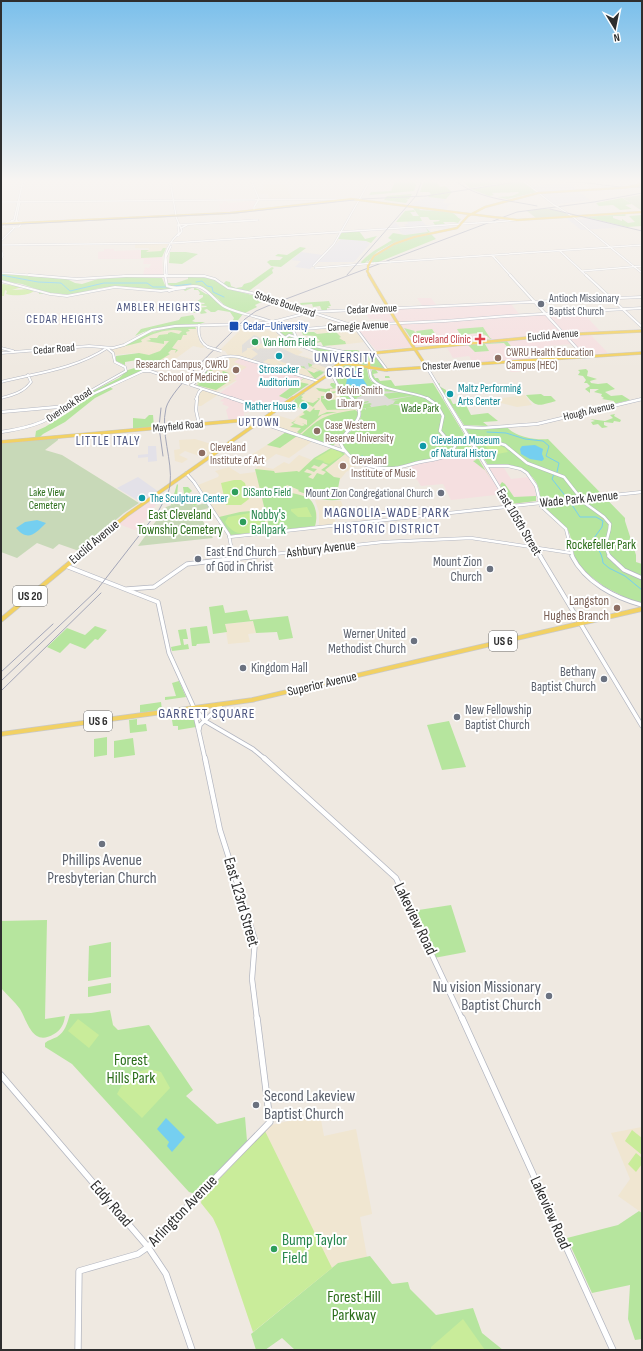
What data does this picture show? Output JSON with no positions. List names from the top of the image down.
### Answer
{
  "streets": {
    "main road": [
      "Euclid Avenue",
      "Chester Avenue",
      "Mayfield Road",
      "East 105th Street",
      "US 20",
      "US 6",
      "Superior Avenue"
    ],
    "street": [
      "Stokes Boulevard",
      "Cedar Avenue",
      "Carnegie Avenue",
      "Cedar Road",
      "Overlook Road",
      "Hough Avenue",
      "Wade Park Avenue",
      "Ashbury Avenue",
      "East 123rd Street",
      "Lakeview Road",
      "Eddy Road",
      "Arlington Avenue"
    ]
  },
  "crossings": [
    ["Stokes Boulevard", "Cedar Avenue"],
    ["Stokes Boulevard", "Carnegie Avenue"],
    ["Cedar Avenue", "Carnegie Avenue"],
    ["Cedar Avenue", "Cedar Road"],
    ["Cedar Avenue", "Overlook Road"],
    ["Cedar Avenue", "East 105th Street"],
    ["Carnegie Avenue", "East 105th Street"],
    ["Euclid Avenue", "Mayfield Road"],
    ["Euclid Avenue", "East 105th Street"],
    ["Euclid Avenue", "Lakeview Road"],
    ["Cedar Road", "Overlook Road"],
    ["Chester Avenue", "East 105th Street"],
    ["Hough Avenue", "East 105th Street"],
    ["Wade Park Avenue", "East 105th Street"],
    ["East 105th Street", "Ashbury Avenue"],
    ["East 105th Street", "Superior Avenue"],
    ["Ashbury Avenue", "Lakeview Road"],
    ["Superior Avenue", "East 123rd Street"],
    ["Superior Avenue", "Lakeview Road"],
    ["East 123rd Street", "Lakeview Road"],
    ["East 123rd Street", "Arlington Avenue"],
    ["Eddy Road", "Arlington Avenue"]
  ],
  "districts": [
    "AMBLER HEIGHTS",
    "CEDAR HEIGHTS",
    "UNIVERSITY CIRCLE",
    "UPTOWN",
    "LITTLE ITALY",
    "MAGNOLIA-WADE PARK HISTORIC DISTRICT",
    "GARRETT SQUARE"
  ],
  "parks": [
    "Wade Park",
    "Lake View Cemetery",
    "East Cleveland Township Cemetery",
    "Rockefeller Park",
    "Forest Hills Park",
    "Forest Hill Parkway"
  ],
  "places": {
    "other": [
      "Antioch Missionary Baptist Church",
      "Van Horn Field",
      "Strosacker Auditorium",
      "CWRU Health Education Campus (HEC)",
      "Research Campus, CWRU School of Medicine",
      "Maltz Performing Arts Center",
      "Kelvin Smith Library",
      "Mather House",
      "Case Western Reserve University",
      "Cleveland Museum of Natural History",
      "Cleveland Institute of Art",
      "Cleveland Institute of Music",
      "DiSanto Field",
      "Mount Zion Congregational Church",
      "The Sculpture Center",
      "Nobby's Ballpark",
      "East End Church of God in Christ",
      "Mount Zion Church",
      "Langston Hughes Branch",
      "Werner United Methodist Church",
      "Kingdom Hall",
      "Bethany Baptist Church",
      "New Fellowship Baptist Church",
      "Phillips Avenue Presbyterian Church",
      "Nu vision Missionary Baptist Church",
      "Second Lakeview Baptist Church",
      "Bump Taylor Field"
    ],
    "transit": ["Cedar–University"],
    "health": ["Cleveland Clinic"]
  },
  "north": "bottom"
}
